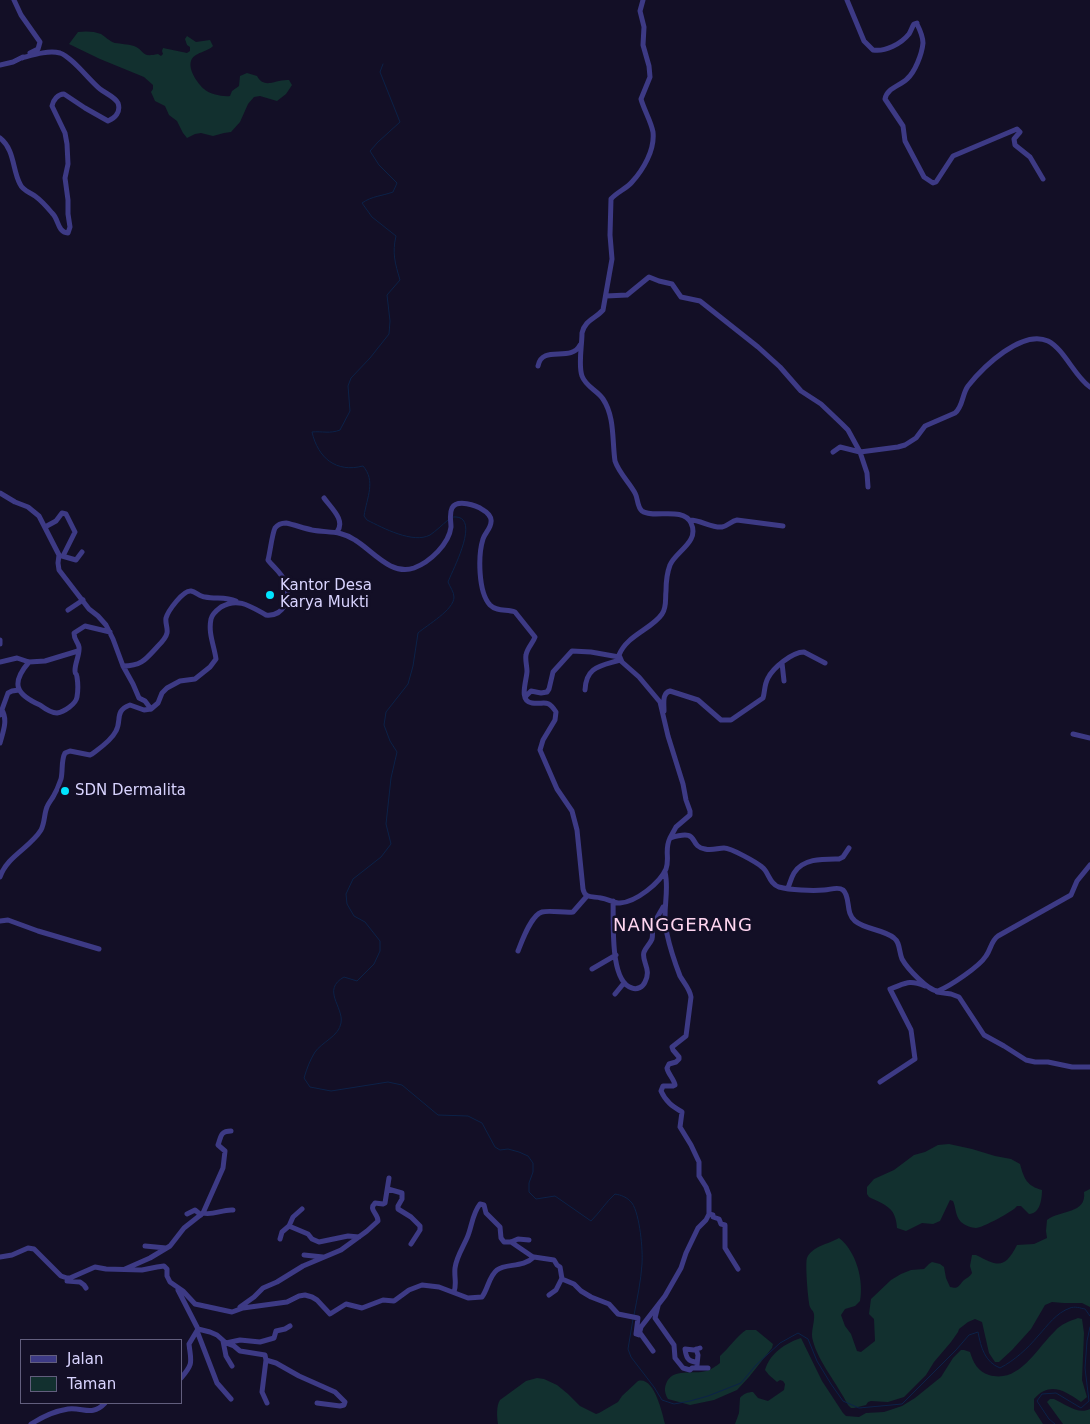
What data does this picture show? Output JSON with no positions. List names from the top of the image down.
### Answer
{
  "districts": ["NANGGERANG"],
  "places": ["Kantor Desa Karya Mukti", "SDN Dermalita"],
  "legend": ["Jalan", "Taman"]
}
